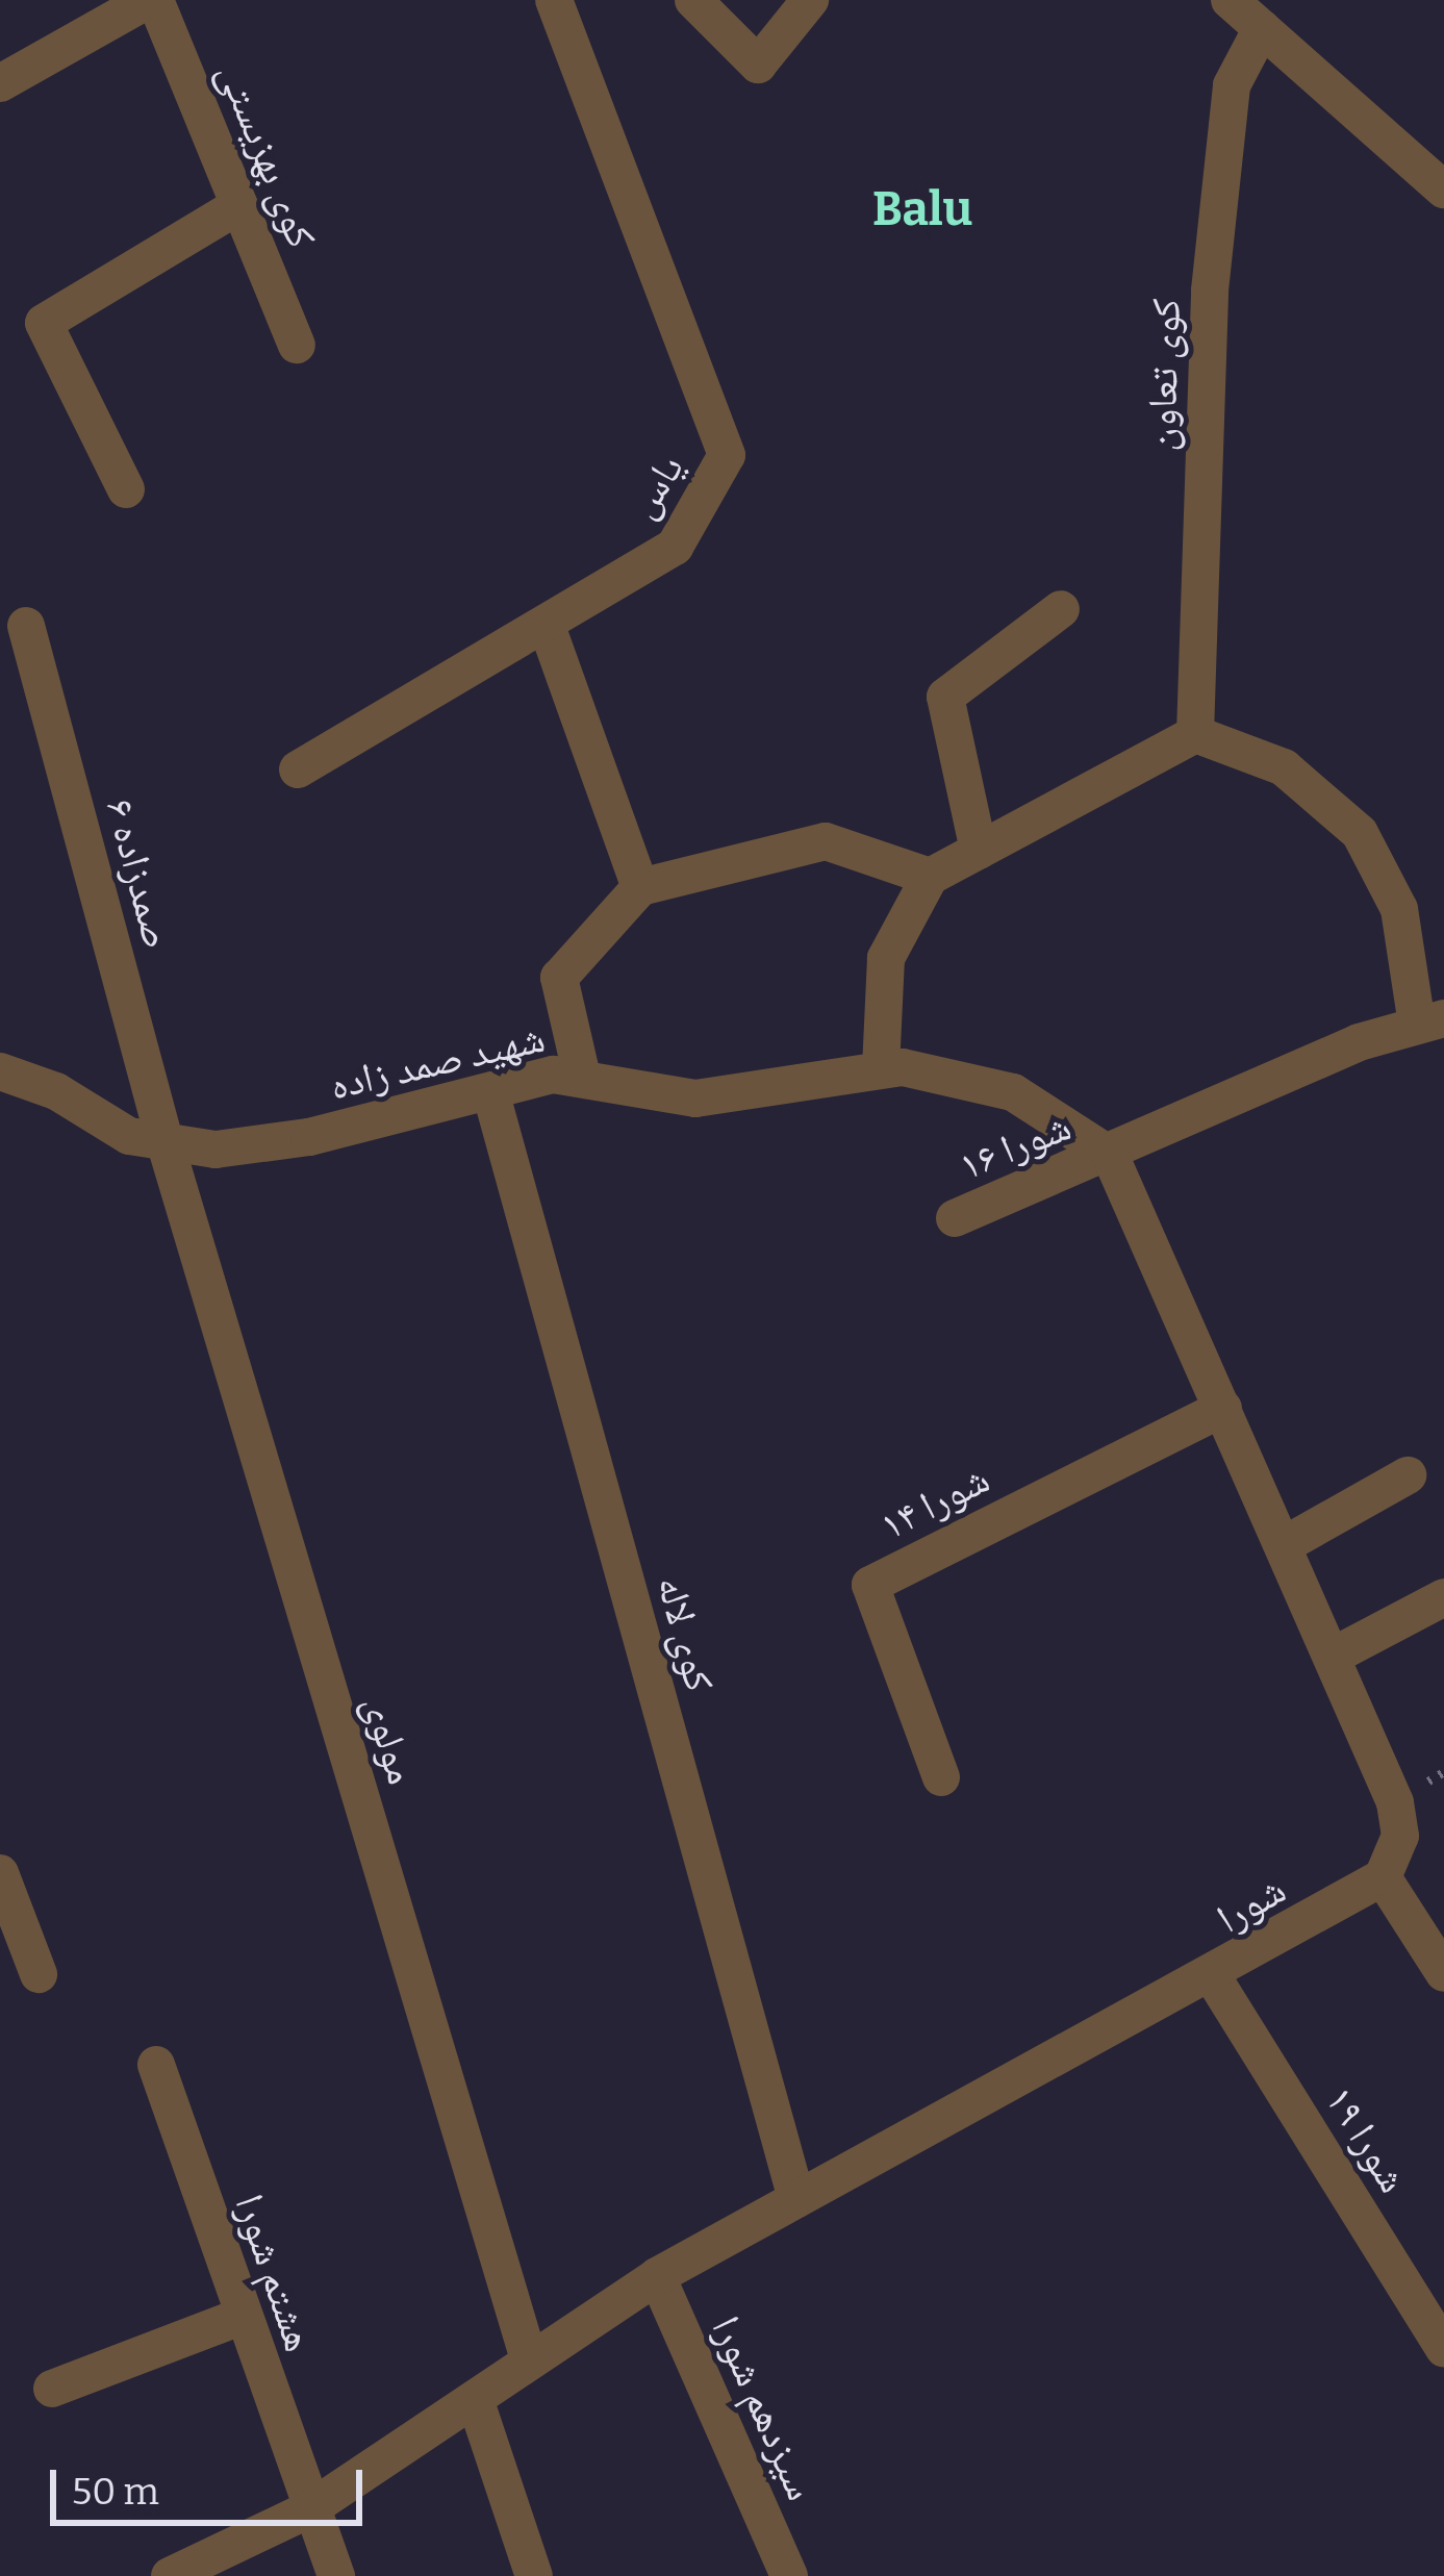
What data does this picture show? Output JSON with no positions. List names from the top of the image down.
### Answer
{
  "streets": {
    "street": [
      "کوی بهزیستی",
      "کوی تعاون",
      "یاس",
      "صمدزاده ۶",
      "شهید صمد زاده",
      "شورا ۱۶",
      "شورا ۱۴",
      "کوی لاله",
      "مولوی",
      "شورا",
      "شورا ۱۹",
      "هشتم شورا",
      "سیزدهم شورا"
    ]
  },
  "crossings": [
    ["صمدزاده ۶", "شهید صمد زاده"],
    ["صمدزاده ۶", "مولوی"],
    ["شهید صمد زاده", "شورا ۱۶"],
    ["شهید صمد زاده", "کوی لاله"],
    ["شهید صمد زاده", "مولوی"],
    ["کوی لاله", "شورا"],
    ["مولوی", "شورا"],
    ["شورا", "شورا ۱۹"],
    ["شورا", "هشتم شورا"],
    ["شورا", "سیزدهم شورا"]
  ],
  "districts": ["Balu"],
  "scale_bar": "50 m"
}
